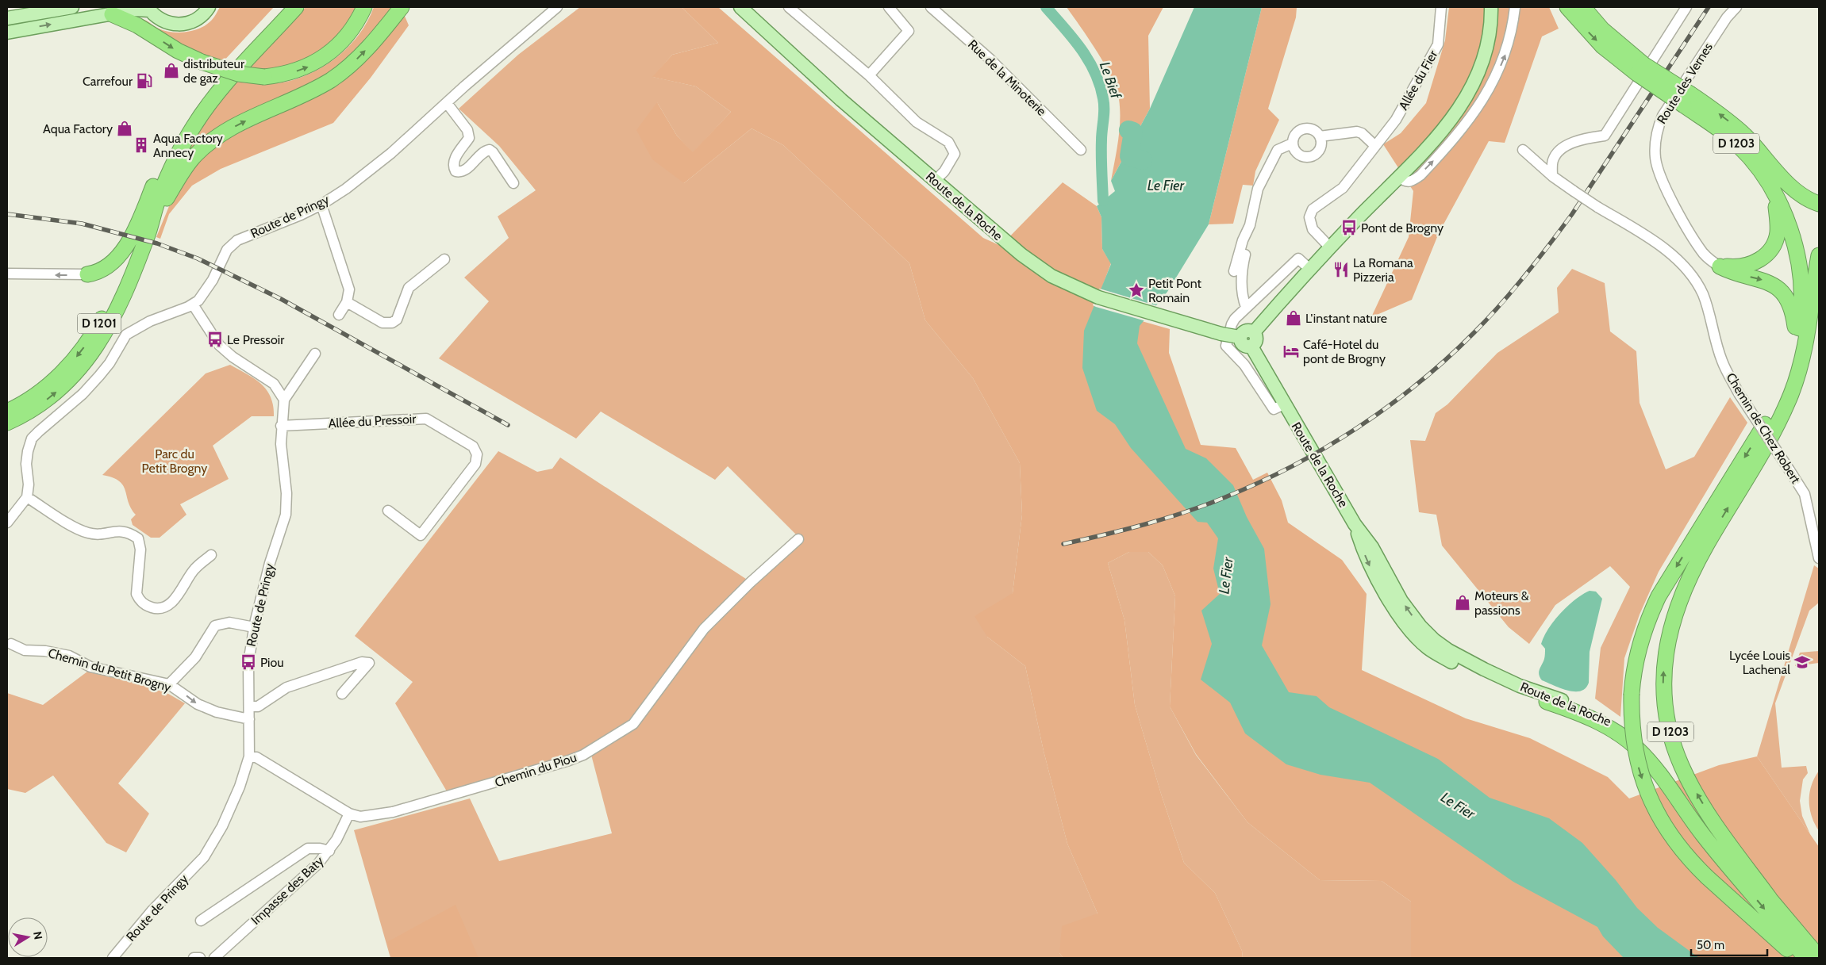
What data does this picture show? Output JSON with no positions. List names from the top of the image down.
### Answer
{
  "streets": {
    "highway": ["D 1203", "Route de la Roche", "D 1201"],
    "street": [
      "Rue de la Minoterie",
      "Allée du Fier",
      "Route des Vernes",
      "Route de Pringy",
      "Allée du Pressoir",
      "Chemin de Chez Robert",
      "Chemin du Petit Brogny",
      "Chemin du Piou",
      "Impasse des Baty"
    ]
  },
  "crossings": [
    ["D 1203", "Route de la Roche"],
    ["Route de Pringy", "Allée du Pressoir"],
    ["Route de Pringy", "Chemin du Petit Brogny"],
    ["Route de Pringy", "Chemin du Piou"],
    ["Chemin du Piou", "Impasse des Baty"]
  ],
  "water": ["Le Bief", "Le Fier"],
  "parks": ["Parc du Petit Brogny"],
  "places": {
    "shop": [
      "distributeur de gaz",
      "Aqua Factory",
      "L'instant nature",
      "Moteurs & passions"
    ],
    "fuel station": ["Carrefour"],
    "building": ["Aqua Factory Annecy"],
    "bus stop": ["Pont de Brogny", "Le Pressoir", "Piou"],
    "restaurant": ["La Romana Pizzeria"],
    "place": ["Petit Pont Romain"],
    "hotel": ["Café-Hotel du pont de Brogny"],
    "school or university": ["Lycée Louis Lachenal"]
  },
  "scale_bar": "50 m",
  "north": "right"
}
